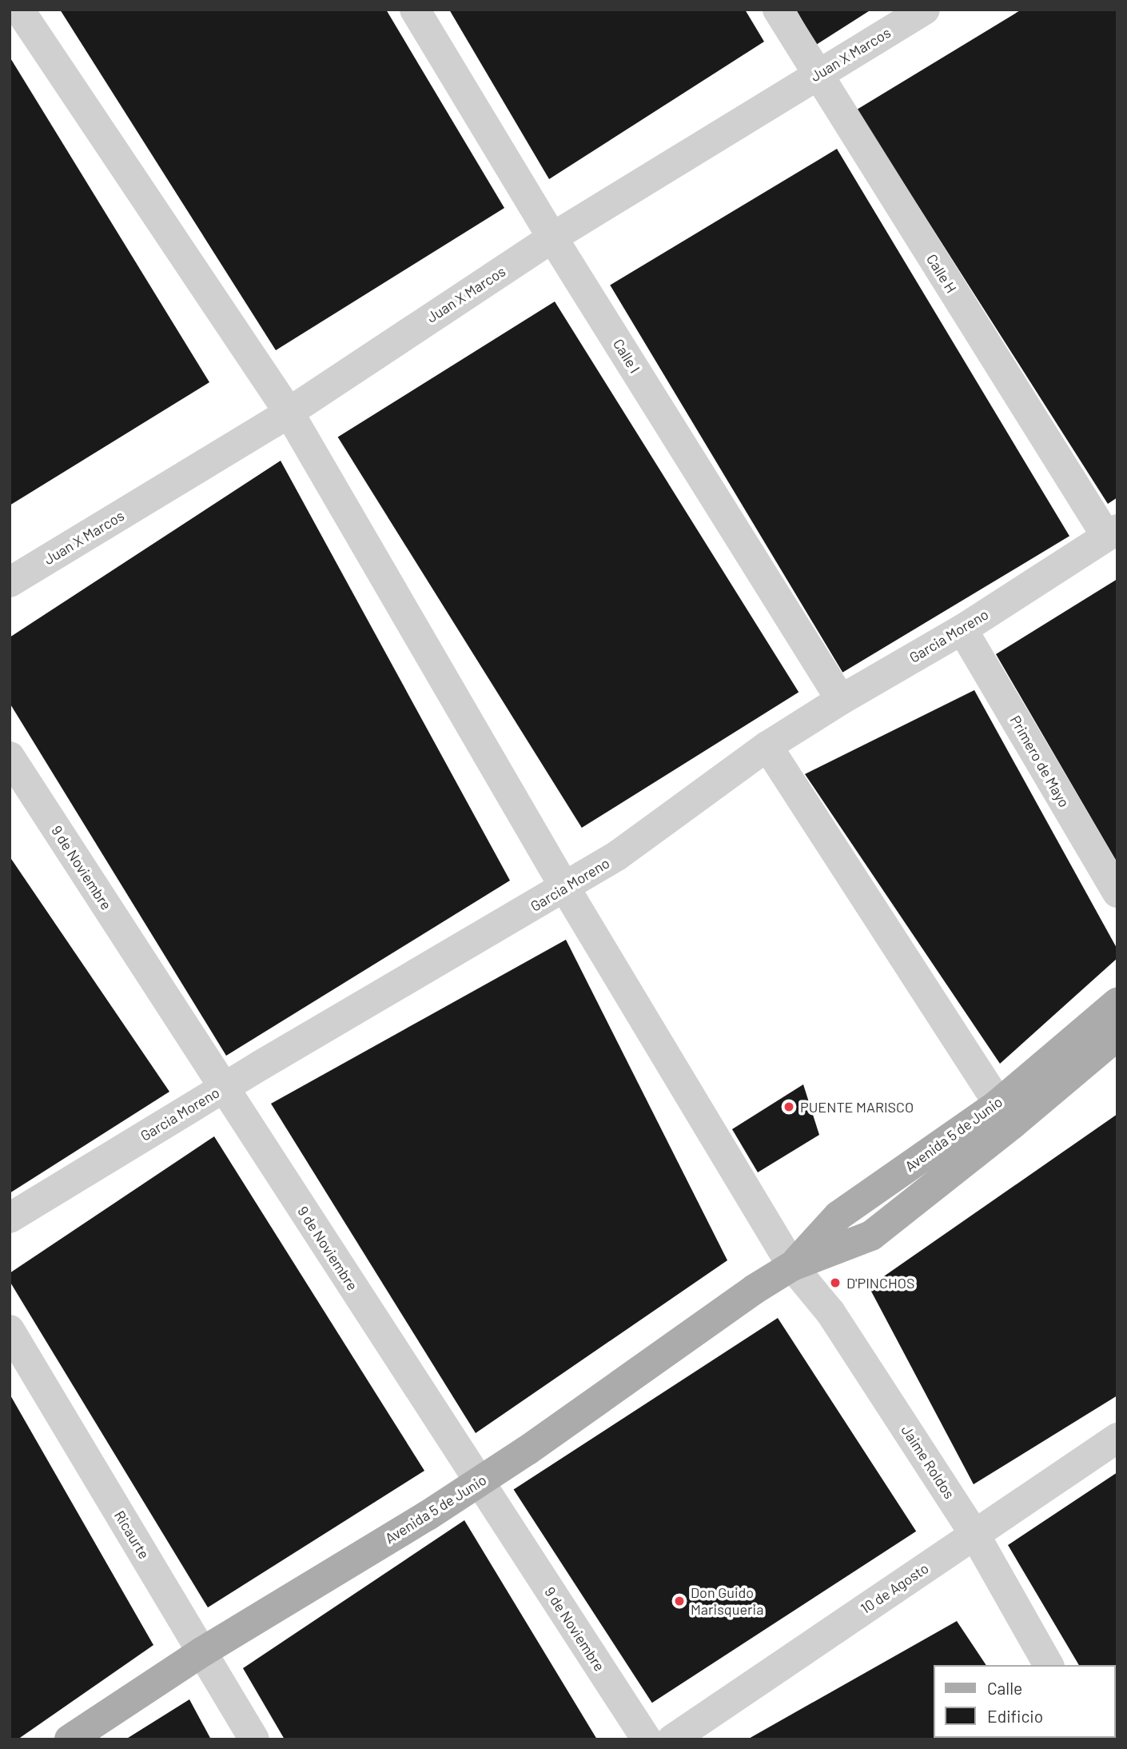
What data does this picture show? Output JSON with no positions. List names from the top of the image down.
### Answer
{
  "streets": {
    "main road": ["Avenida 5 de Junio"],
    "street": [
      "Juan X Marcos",
      "Calle H",
      "Calle I",
      "Garcia Moreno",
      "Primero de Mayo",
      "9 de Noviembre",
      "Jaime Roldos",
      "Ricaurte",
      "10 de Agosto"
    ]
  },
  "crossings": [
    ["Juan X Marcos", "Calle H"],
    ["Juan X Marcos", "Calle I"],
    ["Juan X Marcos", "Jaime Roldos"],
    ["Calle H", "Garcia Moreno"],
    ["Calle I", "Garcia Moreno"],
    ["Garcia Moreno", "Primero de Mayo"],
    ["Garcia Moreno", "9 de Noviembre"],
    ["Garcia Moreno", "Jaime Roldos"],
    ["9 de Noviembre", "Avenida 5 de Junio"],
    ["Avenida 5 de Junio", "Jaime Roldos"],
    ["Avenida 5 de Junio", "Ricaurte"],
    ["Jaime Roldos", "10 de Agosto"]
  ],
  "places": ["PUENTE MARISCO", "D'PINCHOS", "Don Guido Marisqueria"],
  "legend": ["Calle", "Edificio"]
}
